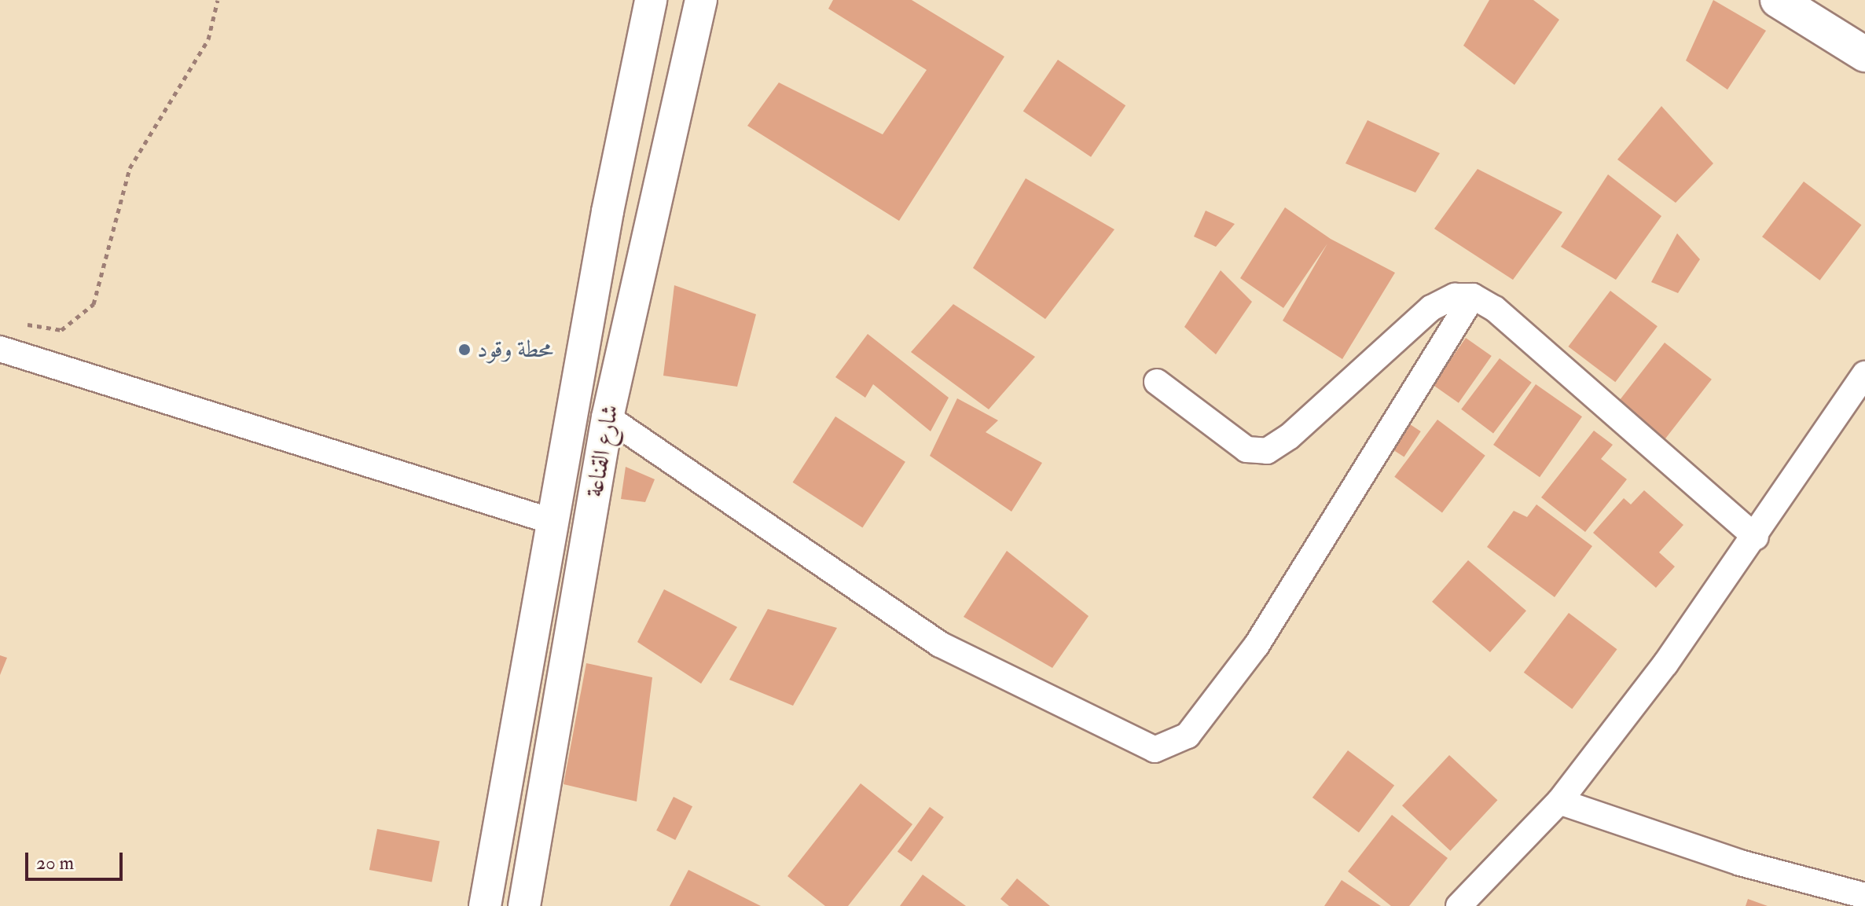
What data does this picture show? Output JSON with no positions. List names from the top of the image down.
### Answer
{
  "streets": {
    "street": ["شارع القناعة"]
  },
  "places": ["محطة وقود"],
  "scale_bar": "20 m"
}
